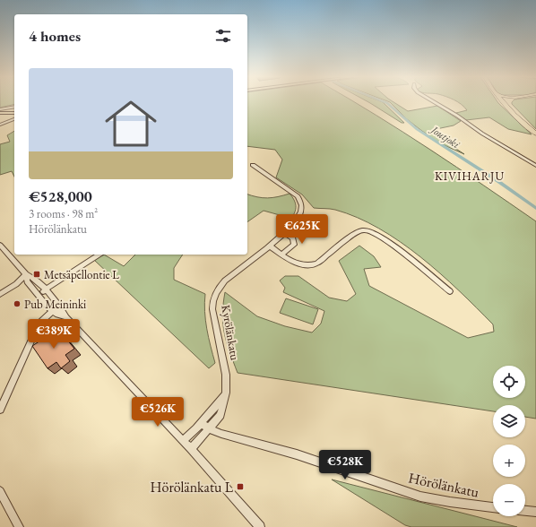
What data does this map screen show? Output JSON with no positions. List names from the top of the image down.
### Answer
{
  "streets": {
    "street": ["Kyrölänkatu", "Hörölänkatu"]
  },
  "crossings": [
    ["Kyrölänkatu", "Hörölänkatu"]
  ],
  "districts": ["KIVIHARJU"],
  "water": ["Joutjoki"],
  "places": {
    "transit": ["Metsäpellontie L", "Hörölänkatu L"],
    "other": ["Pub Meininki"]
  },
  "page": {
    "heading": "4 homes",
    "list": [
      {
        "name": "€528,000",
        "note": "3 rooms · 98 m² · Hörölänkatu"
      }
    ],
    "price": [
      "€625K",
      "€389K",
      "€526K",
      "€528K"
    ],
    "map_buttons": ["+", "−"]
  }
}
